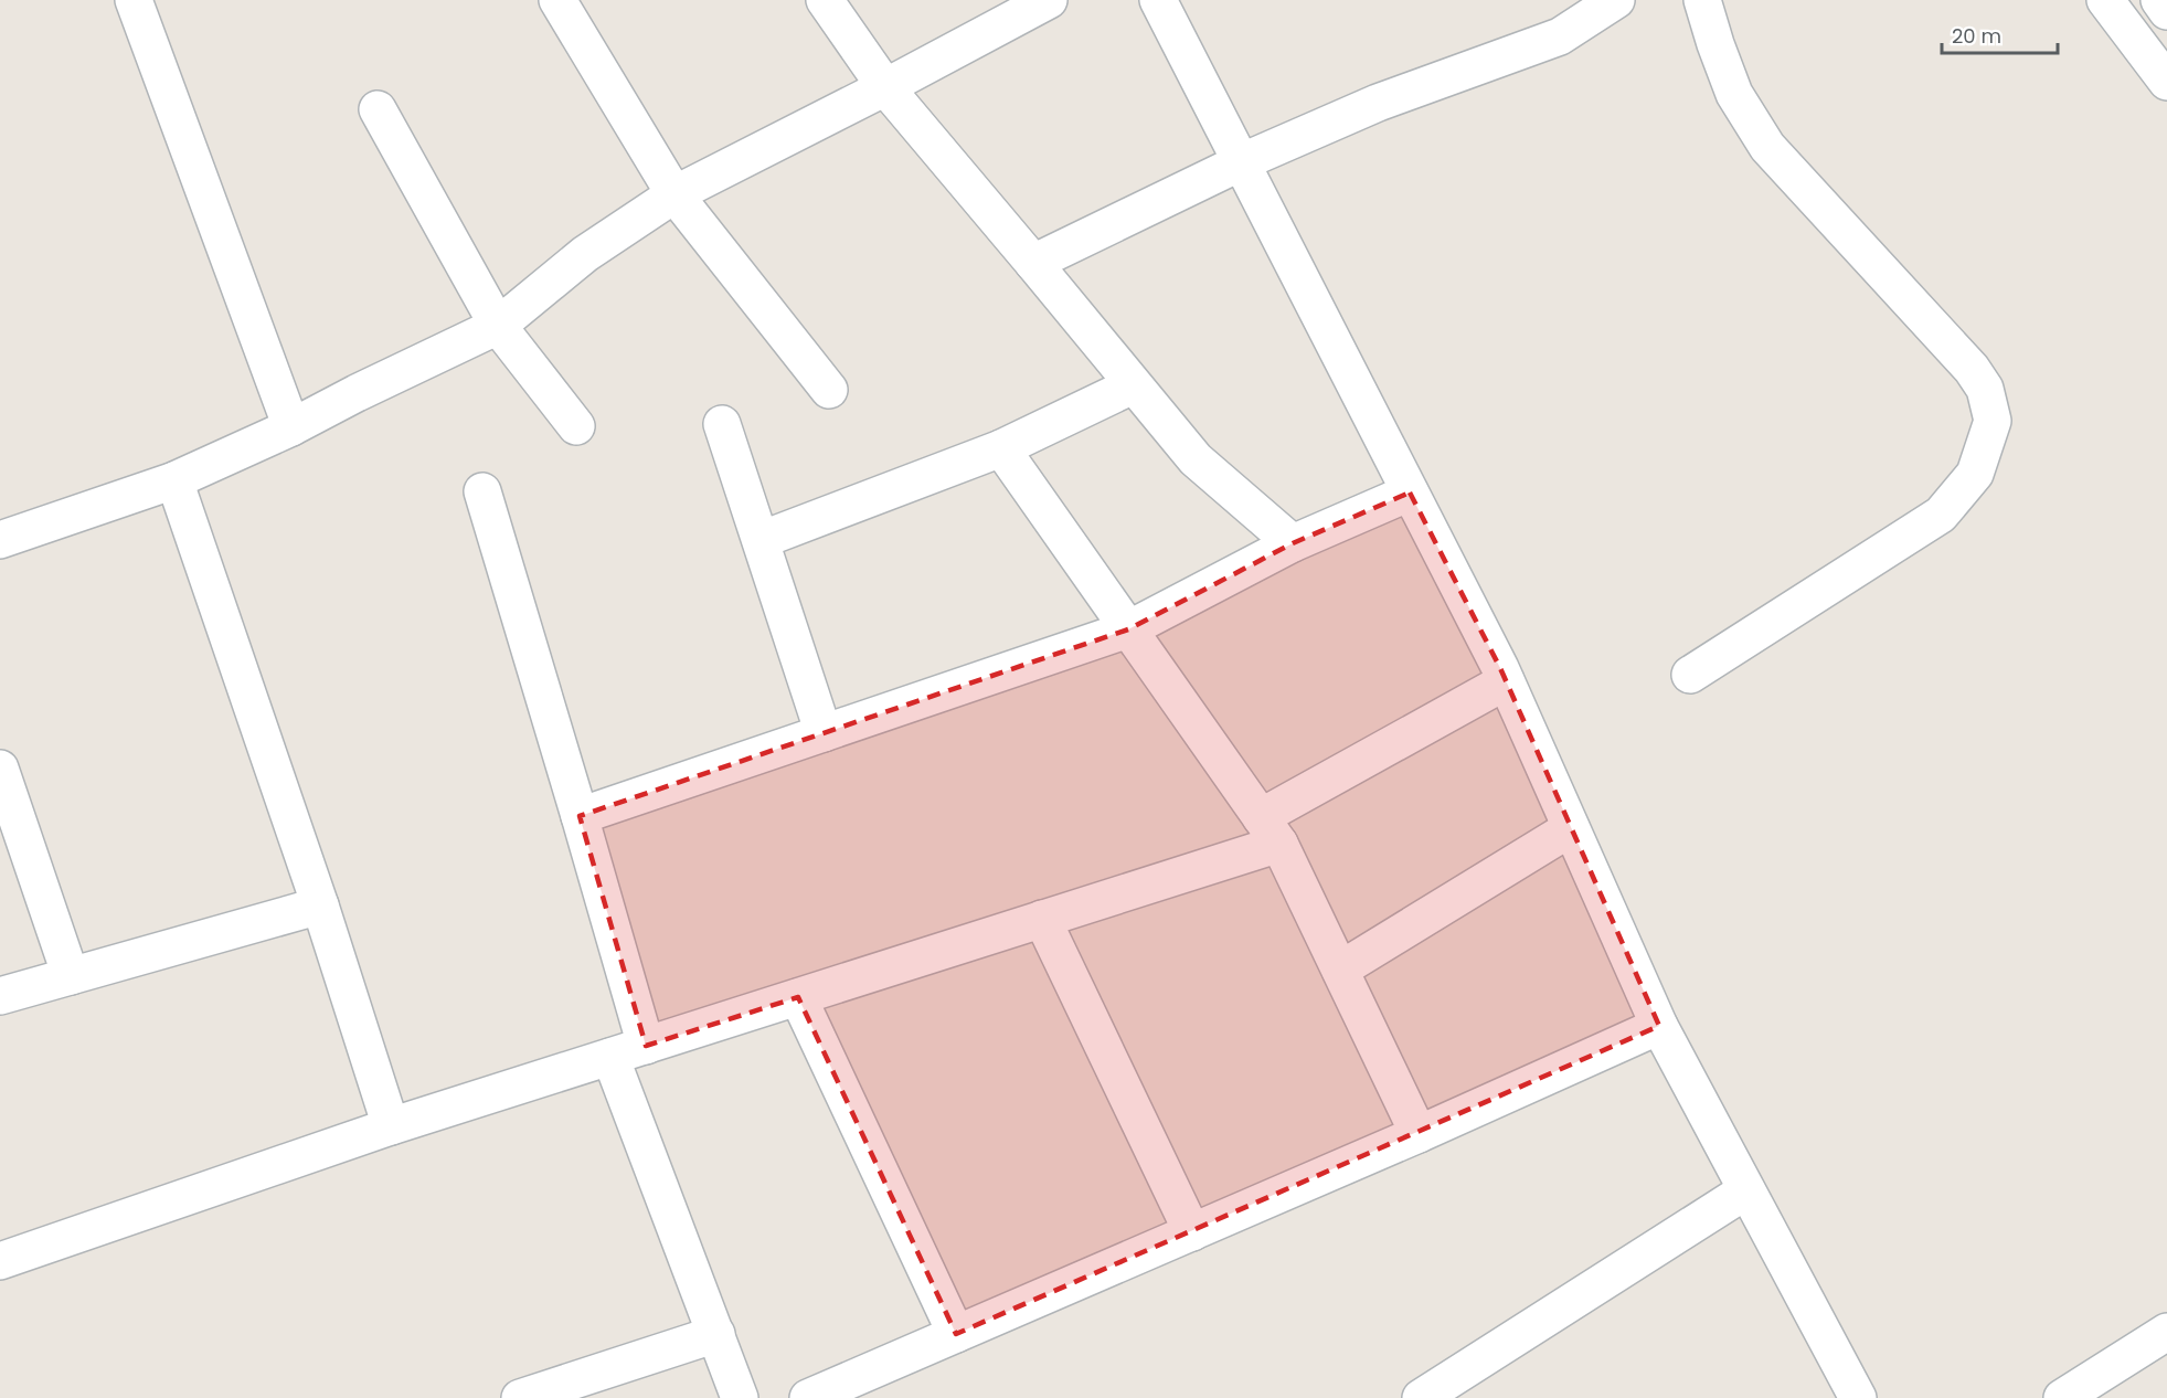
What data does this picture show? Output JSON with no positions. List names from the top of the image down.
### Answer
{
  "scale_bar": "20 m"
}
